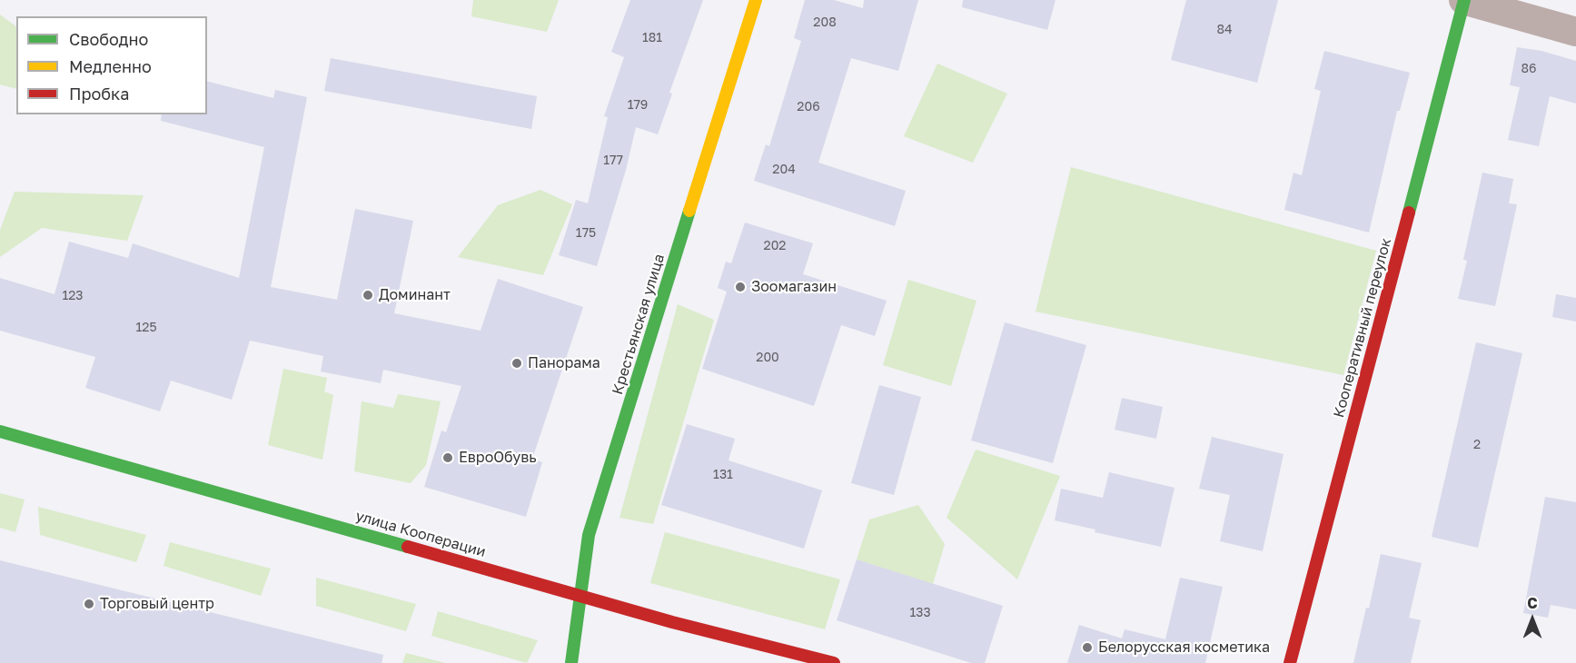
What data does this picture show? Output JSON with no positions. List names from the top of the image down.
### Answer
{
  "streets": {
    "street": ["Крестьянская улица", "Кооперативный переулок", "улица Кооперации"]
  },
  "crossings": [
    ["Крестьянская улица", "улица Кооперации"]
  ],
  "places": [
    "Зоомагазин",
    "Доминант",
    "Панорама",
    "ЕвроОбувь",
    "Торговый центр",
    "Белорусская косметика"
  ],
  "house_numbers": [
    "208",
    "84",
    "181",
    "86",
    "179",
    "206",
    "177",
    "204",
    "175",
    "202",
    "123",
    "125",
    "200",
    "2",
    "131",
    "133"
  ],
  "legend": ["Свободно", "Медленно", "Пробка"],
  "north": "top"
}
